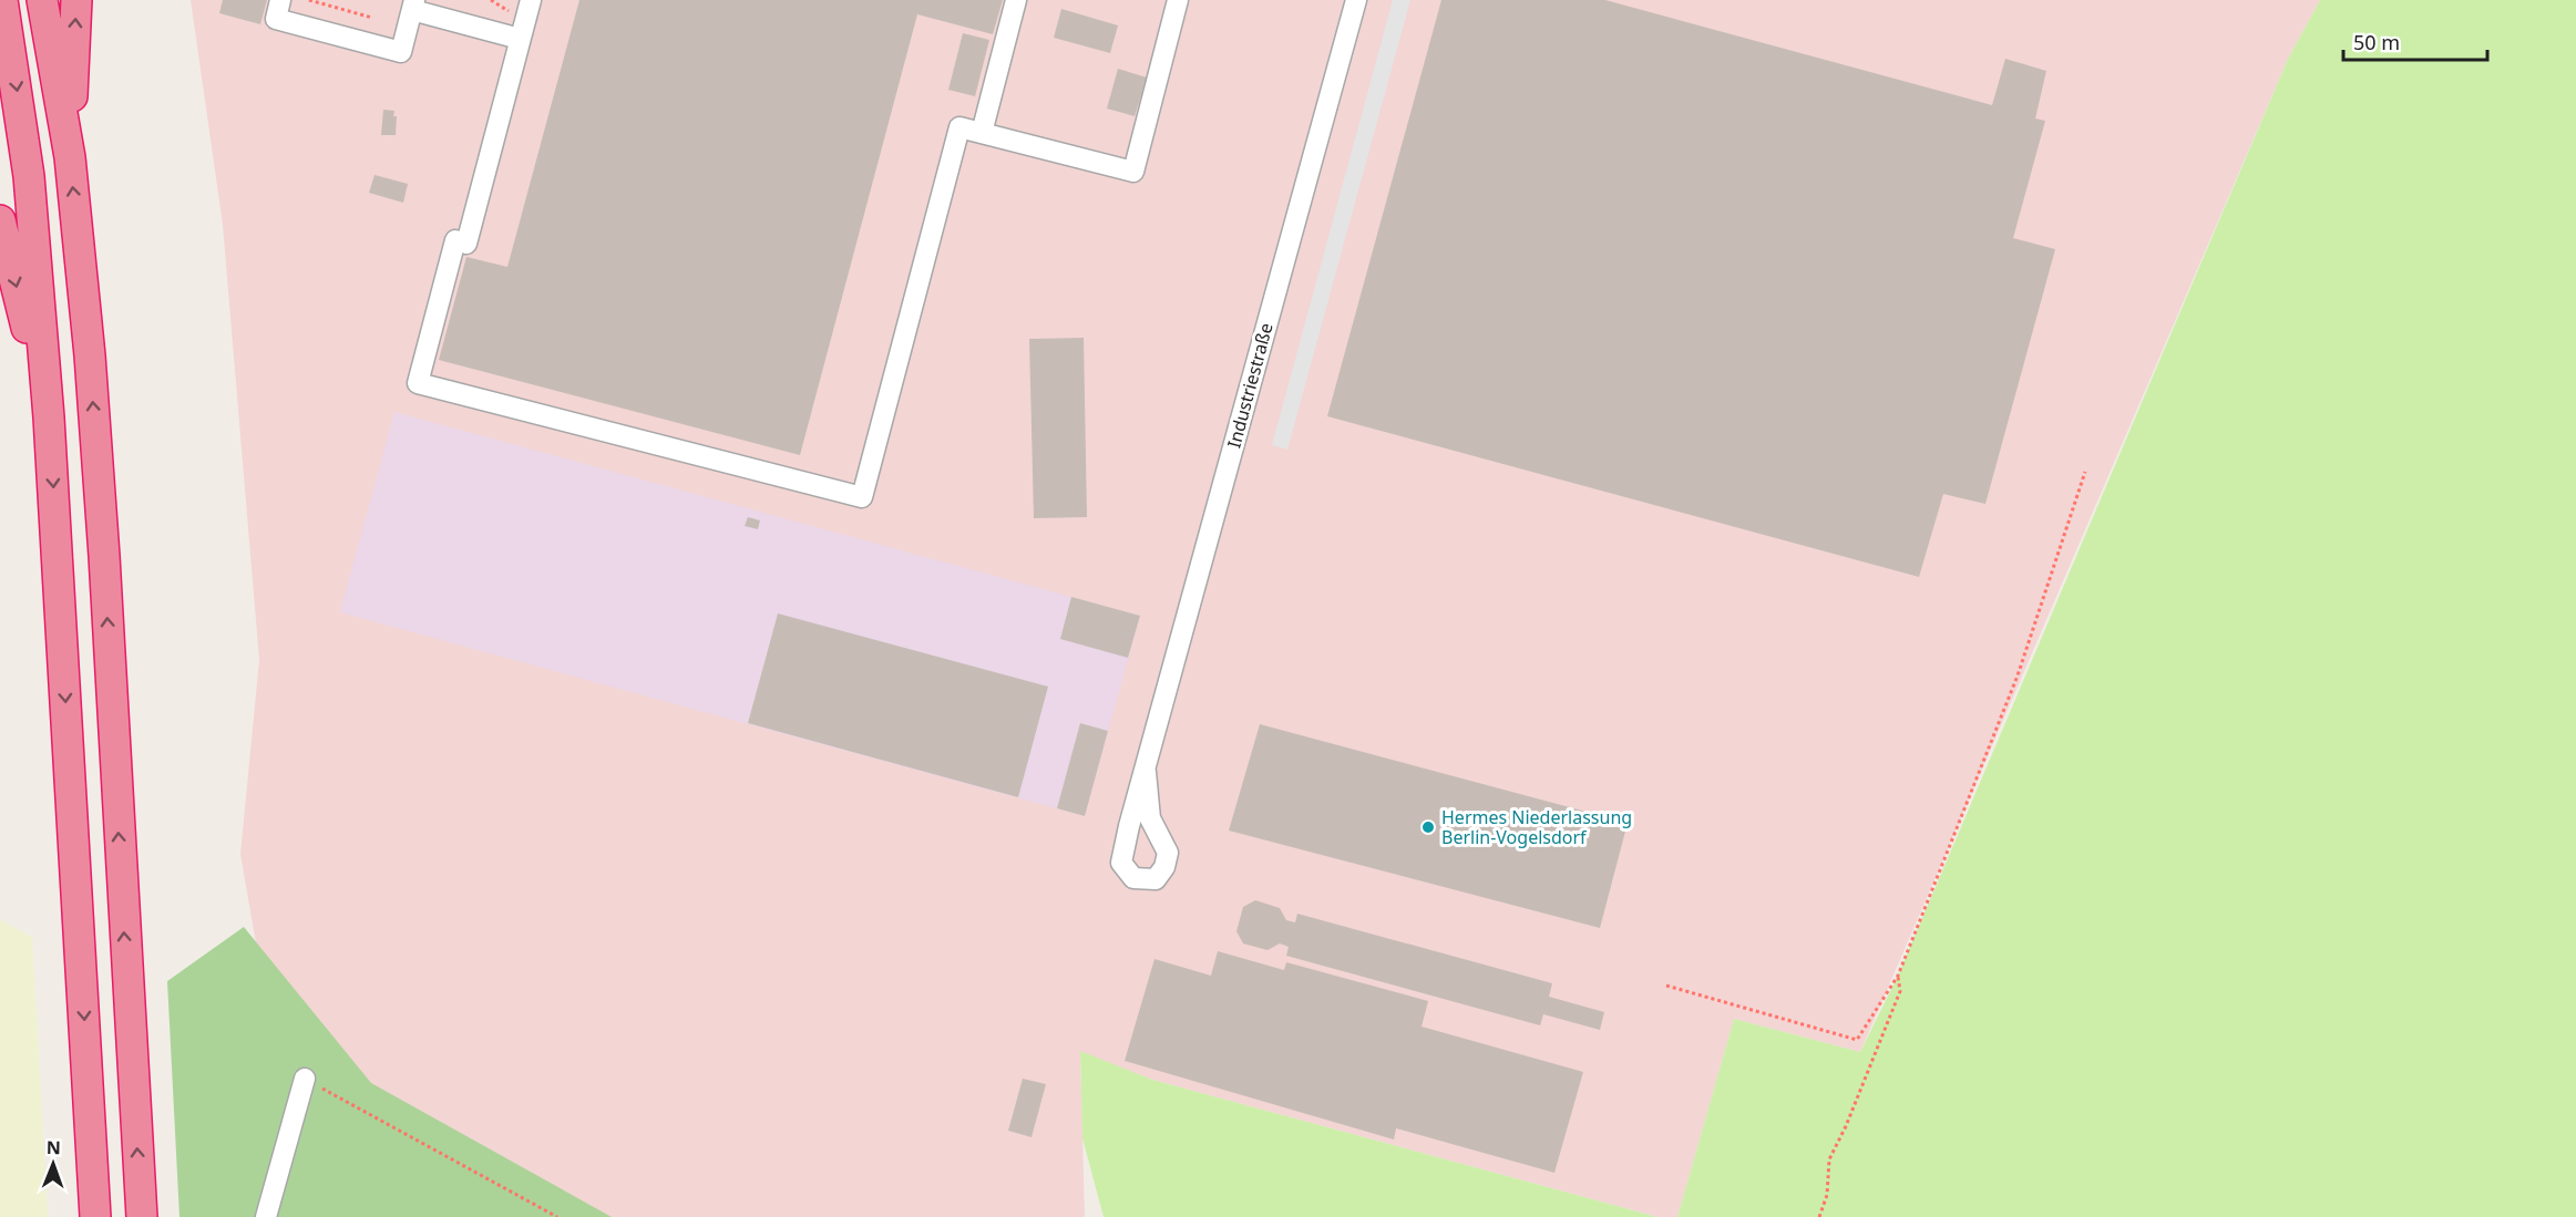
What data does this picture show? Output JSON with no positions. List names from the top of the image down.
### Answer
{
  "streets": {
    "street": ["Industriestraße"]
  },
  "places": ["Hermes Niederlassung Berlin-Vogelsdorf"],
  "scale_bar": "50 m",
  "north": "top"
}
